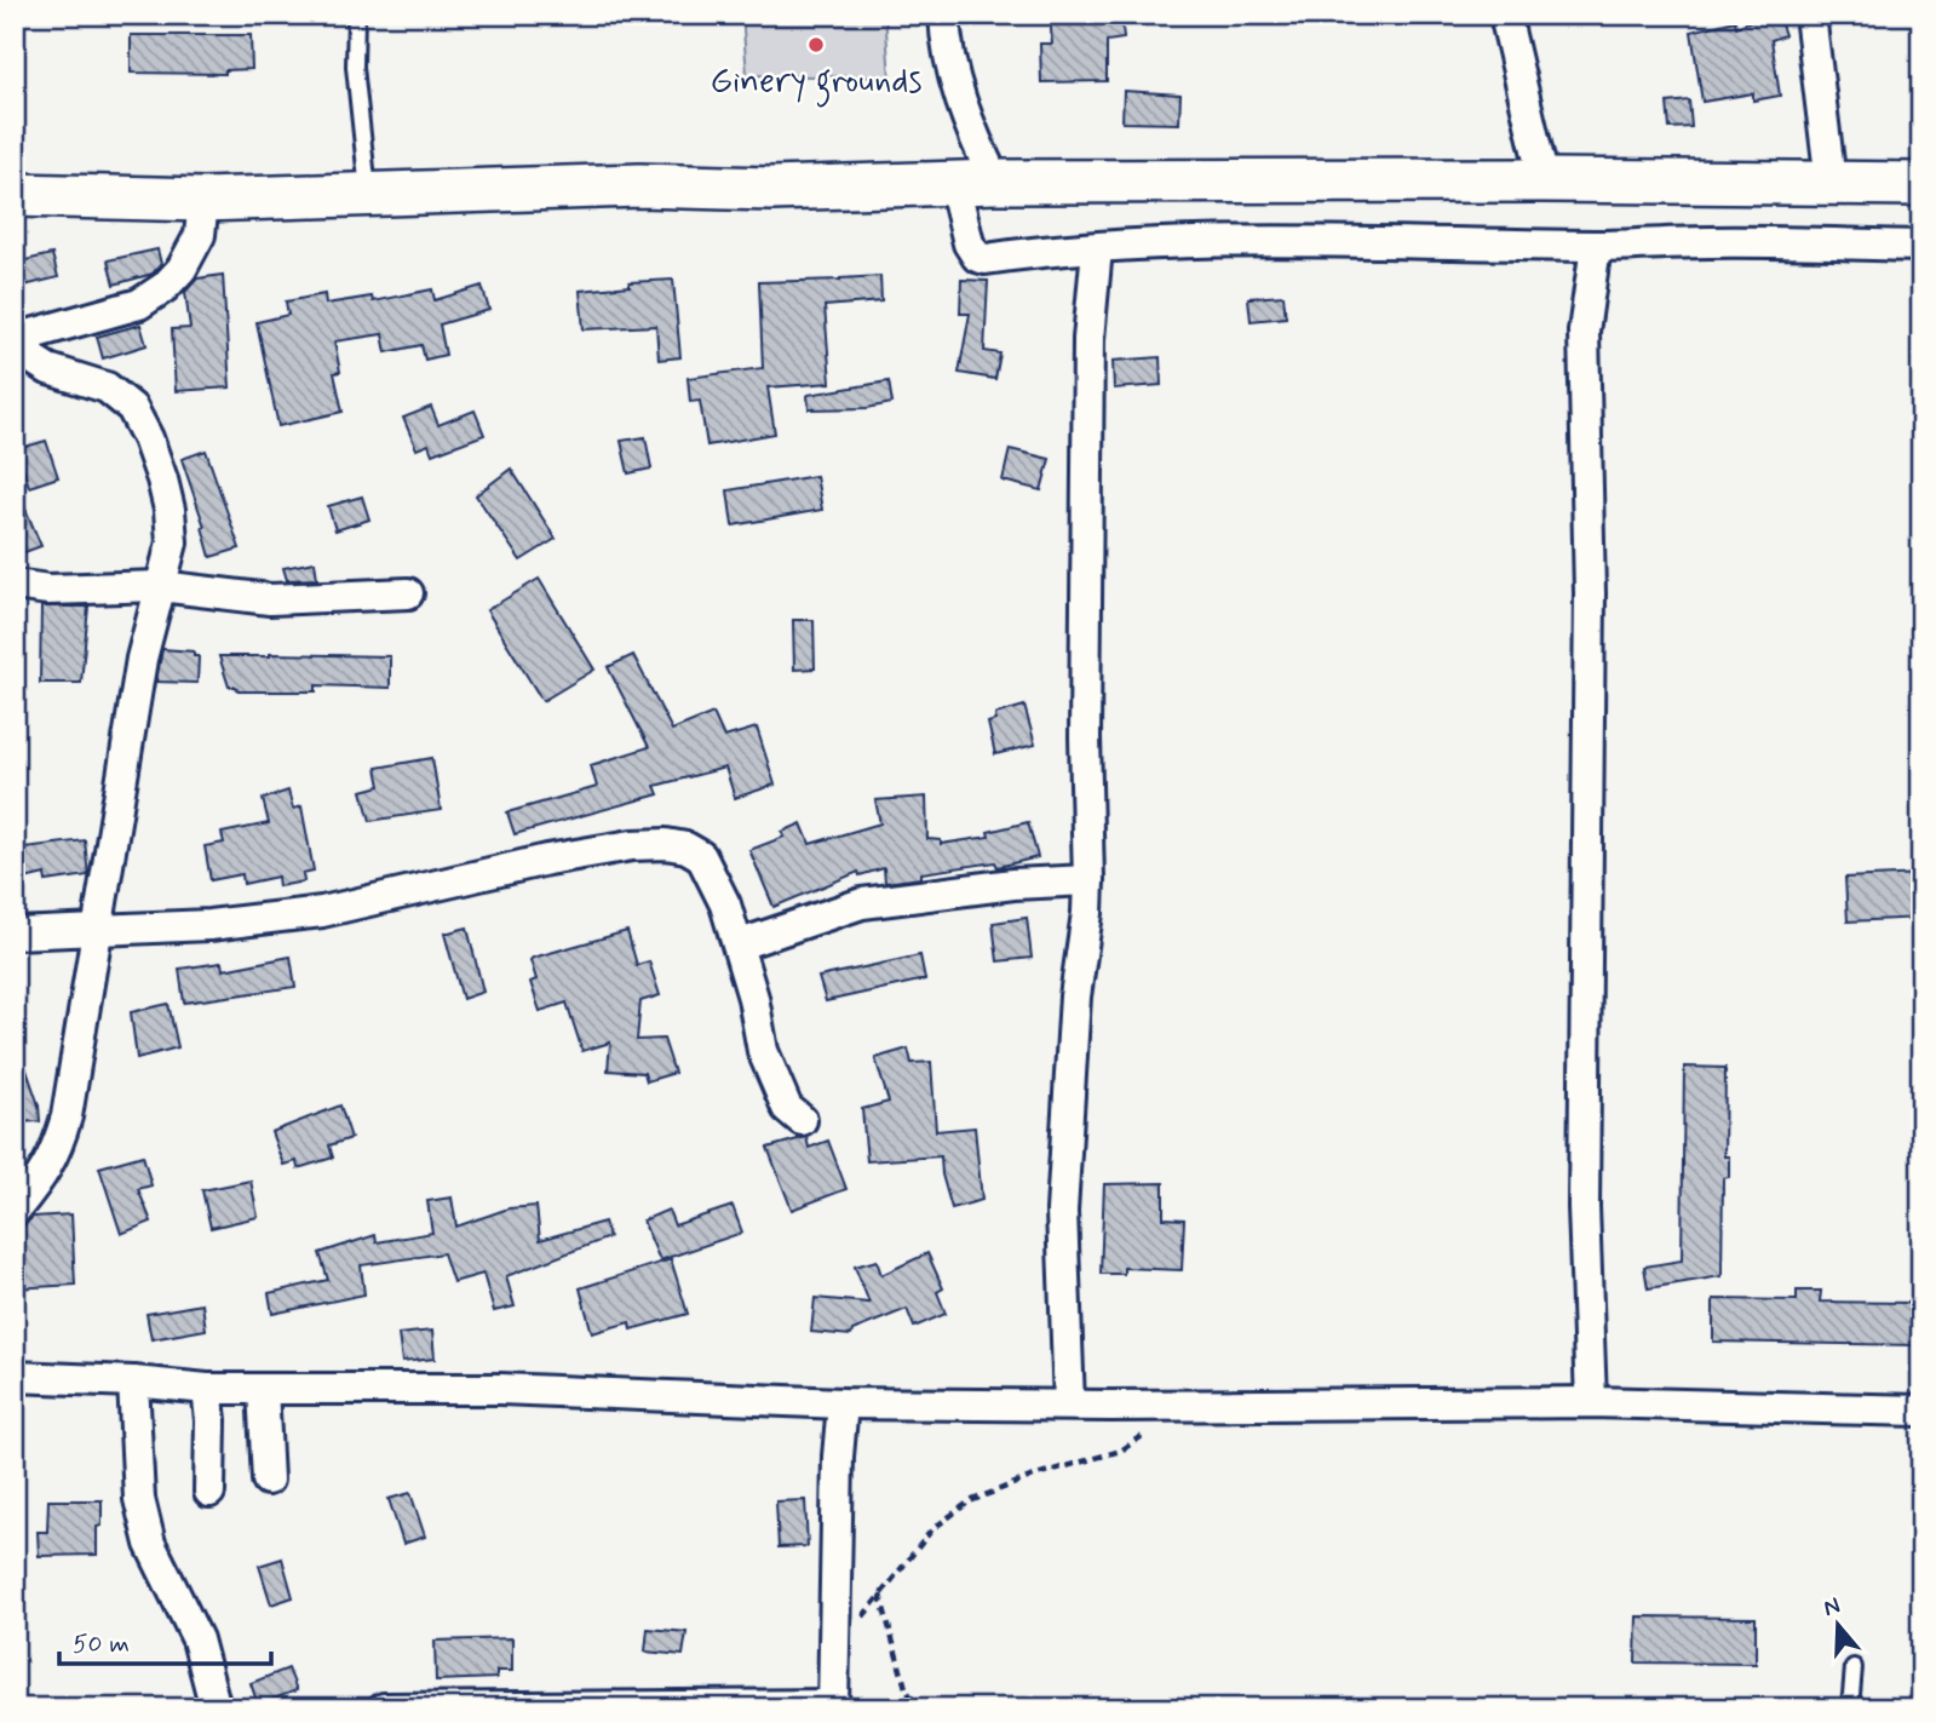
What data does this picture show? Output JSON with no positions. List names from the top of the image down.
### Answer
{
  "places": ["Ginery grounds"],
  "scale_bar": "50 m",
  "north": "top"
}
